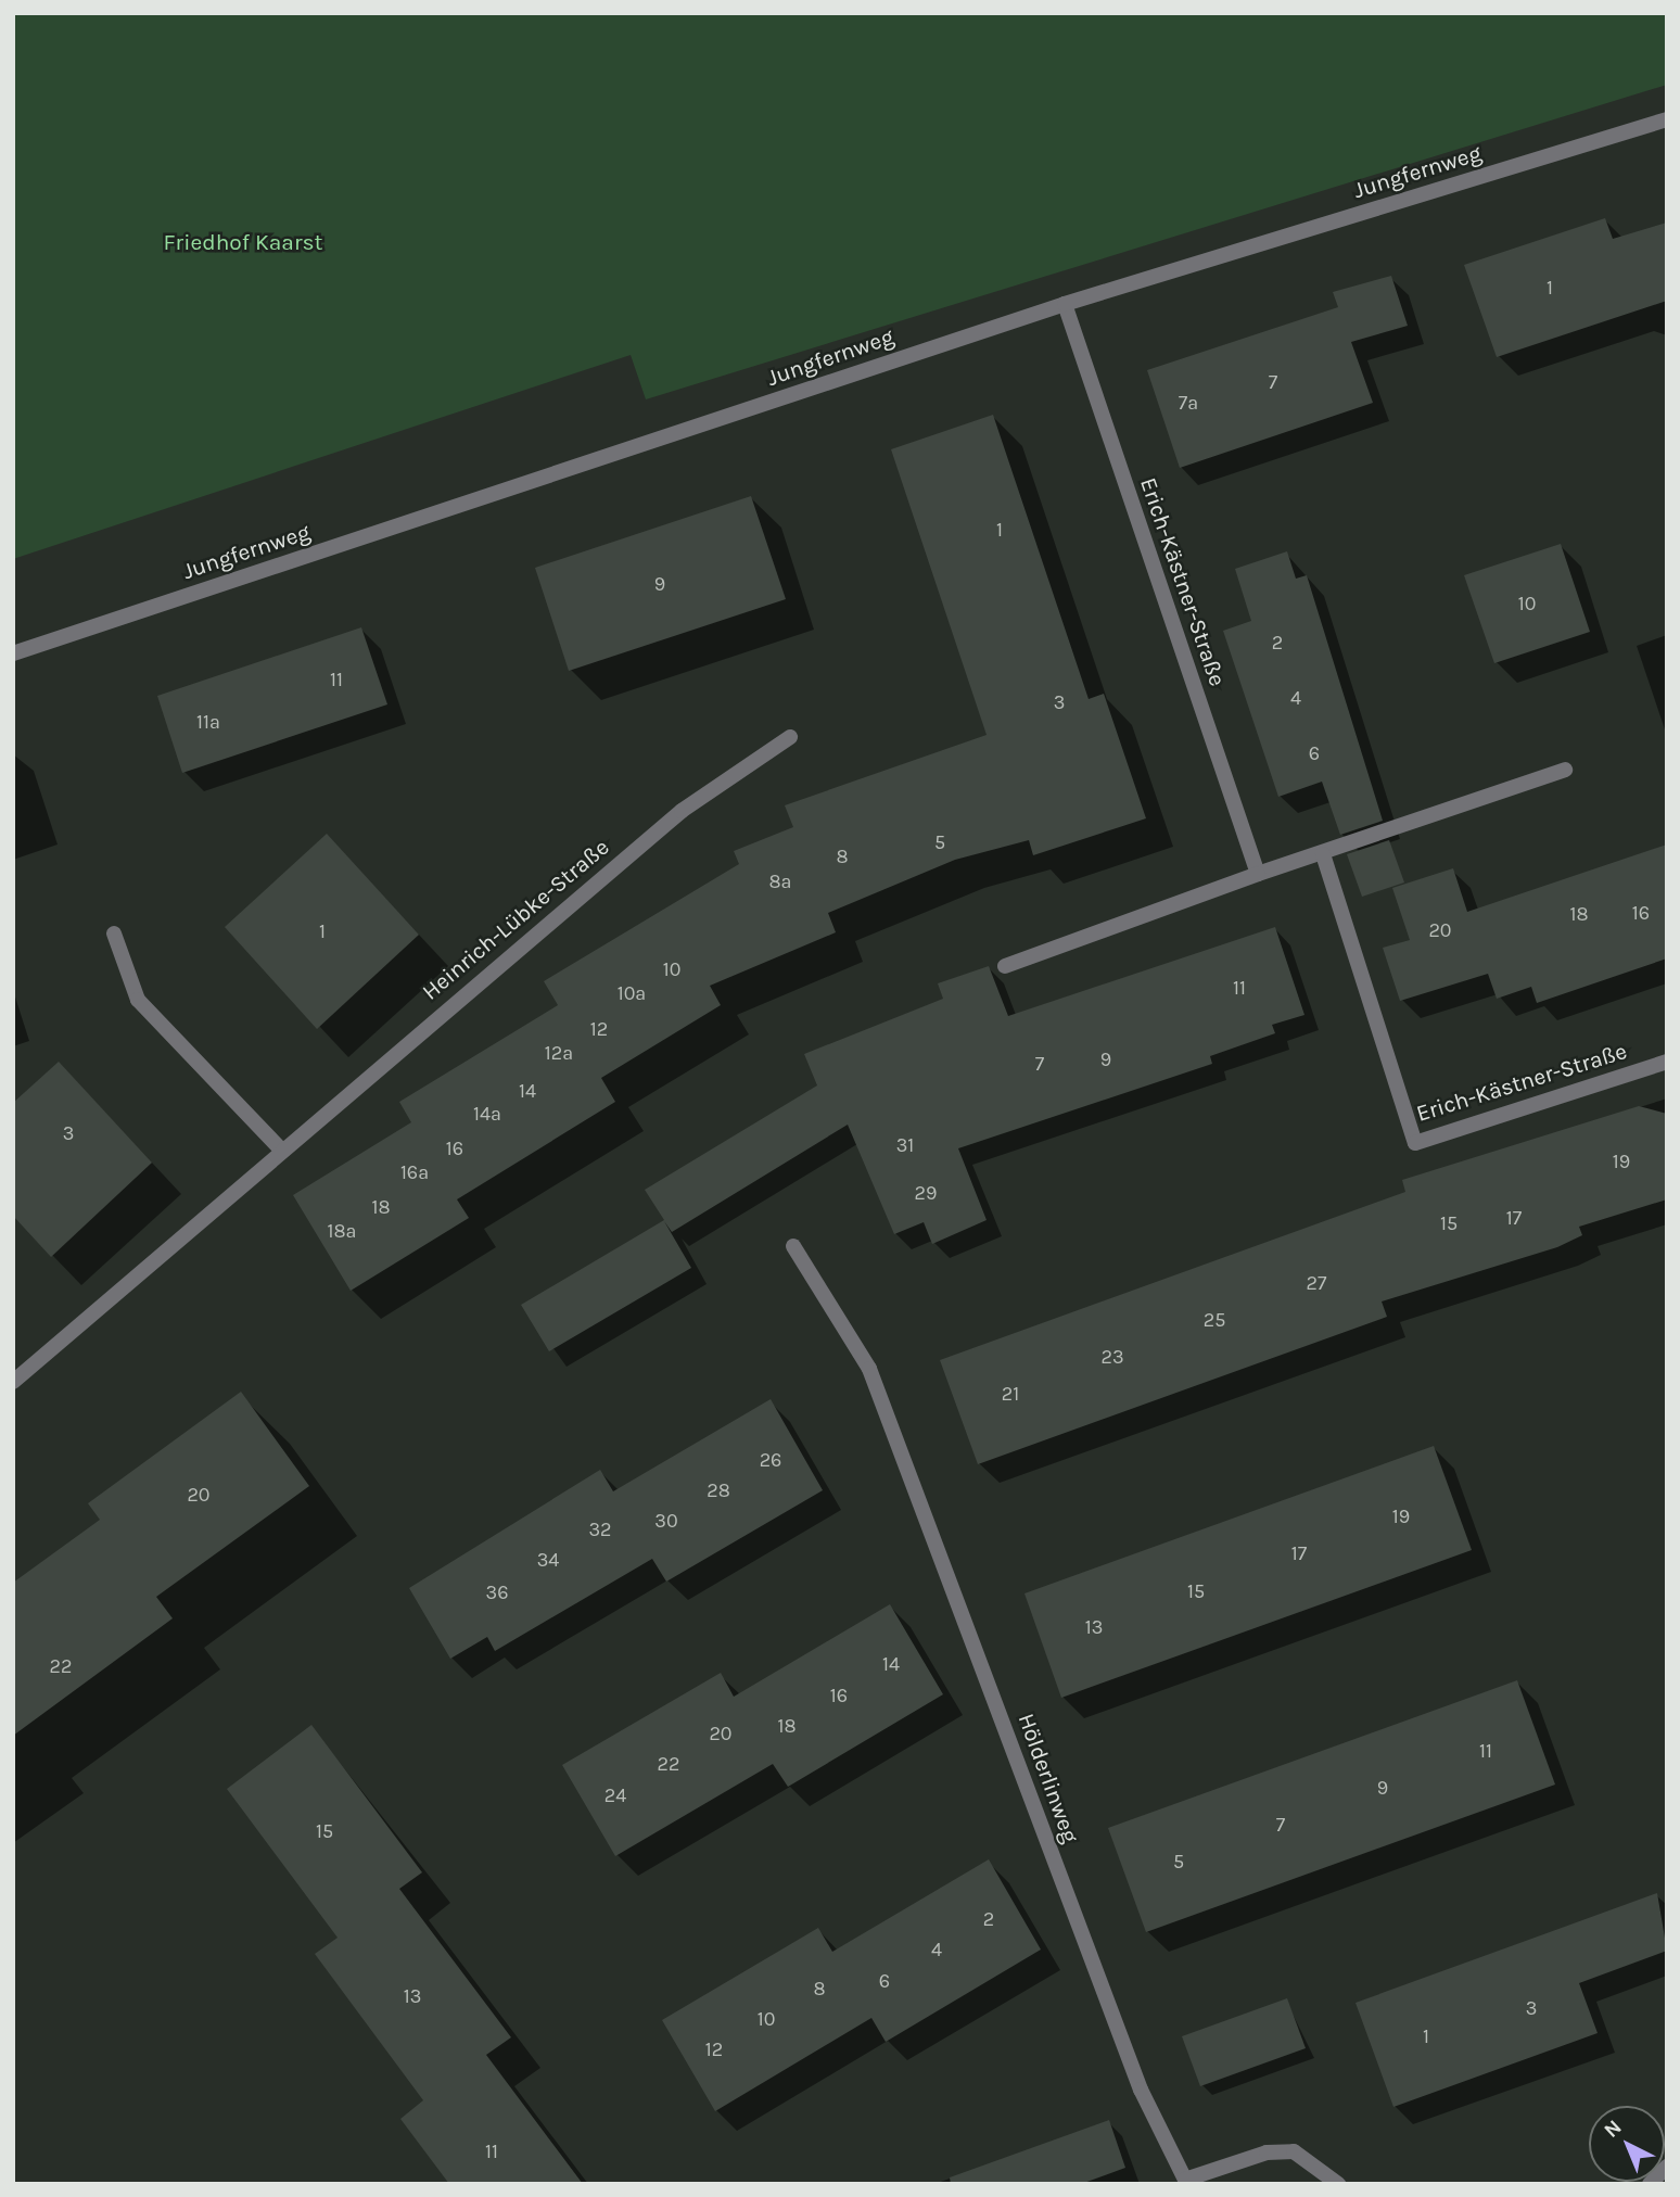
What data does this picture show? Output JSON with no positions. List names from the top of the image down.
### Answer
{
  "streets": {
    "street": [
      "Jungfernweg",
      "Erich-Kästner-Straße",
      "Heinrich-Lübke-Straße",
      "Hölderlinweg"
    ]
  },
  "crossings": [
    ["Jungfernweg", "Erich-Kästner-Straße"]
  ],
  "parks": ["Friedhof Kaarst"],
  "house_numbers": [
    "1",
    "7",
    "7a",
    "1",
    "9",
    "10",
    "2",
    "11",
    "4",
    "3",
    "11a",
    "6",
    "5",
    "8",
    "8a",
    "16",
    "18",
    "20",
    "1",
    "10",
    "11",
    "10a",
    "12",
    "12a",
    "9",
    "7",
    "14",
    "14a",
    "3",
    "31",
    "16",
    "19",
    "16a",
    "29",
    "18",
    "17",
    "15",
    "18a",
    "27",
    "25",
    "23",
    "21",
    "26",
    "28",
    "20",
    "19",
    "30",
    "32",
    "17",
    "34",
    "15",
    "36",
    "13",
    "14",
    "22",
    "16",
    "18",
    "20",
    "11",
    "22",
    "9",
    "24",
    "7",
    "15",
    "5",
    "2",
    "4",
    "6",
    "8",
    "13",
    "3",
    "10",
    "1",
    "12",
    "11"
  ],
  "north": "top left"
}
